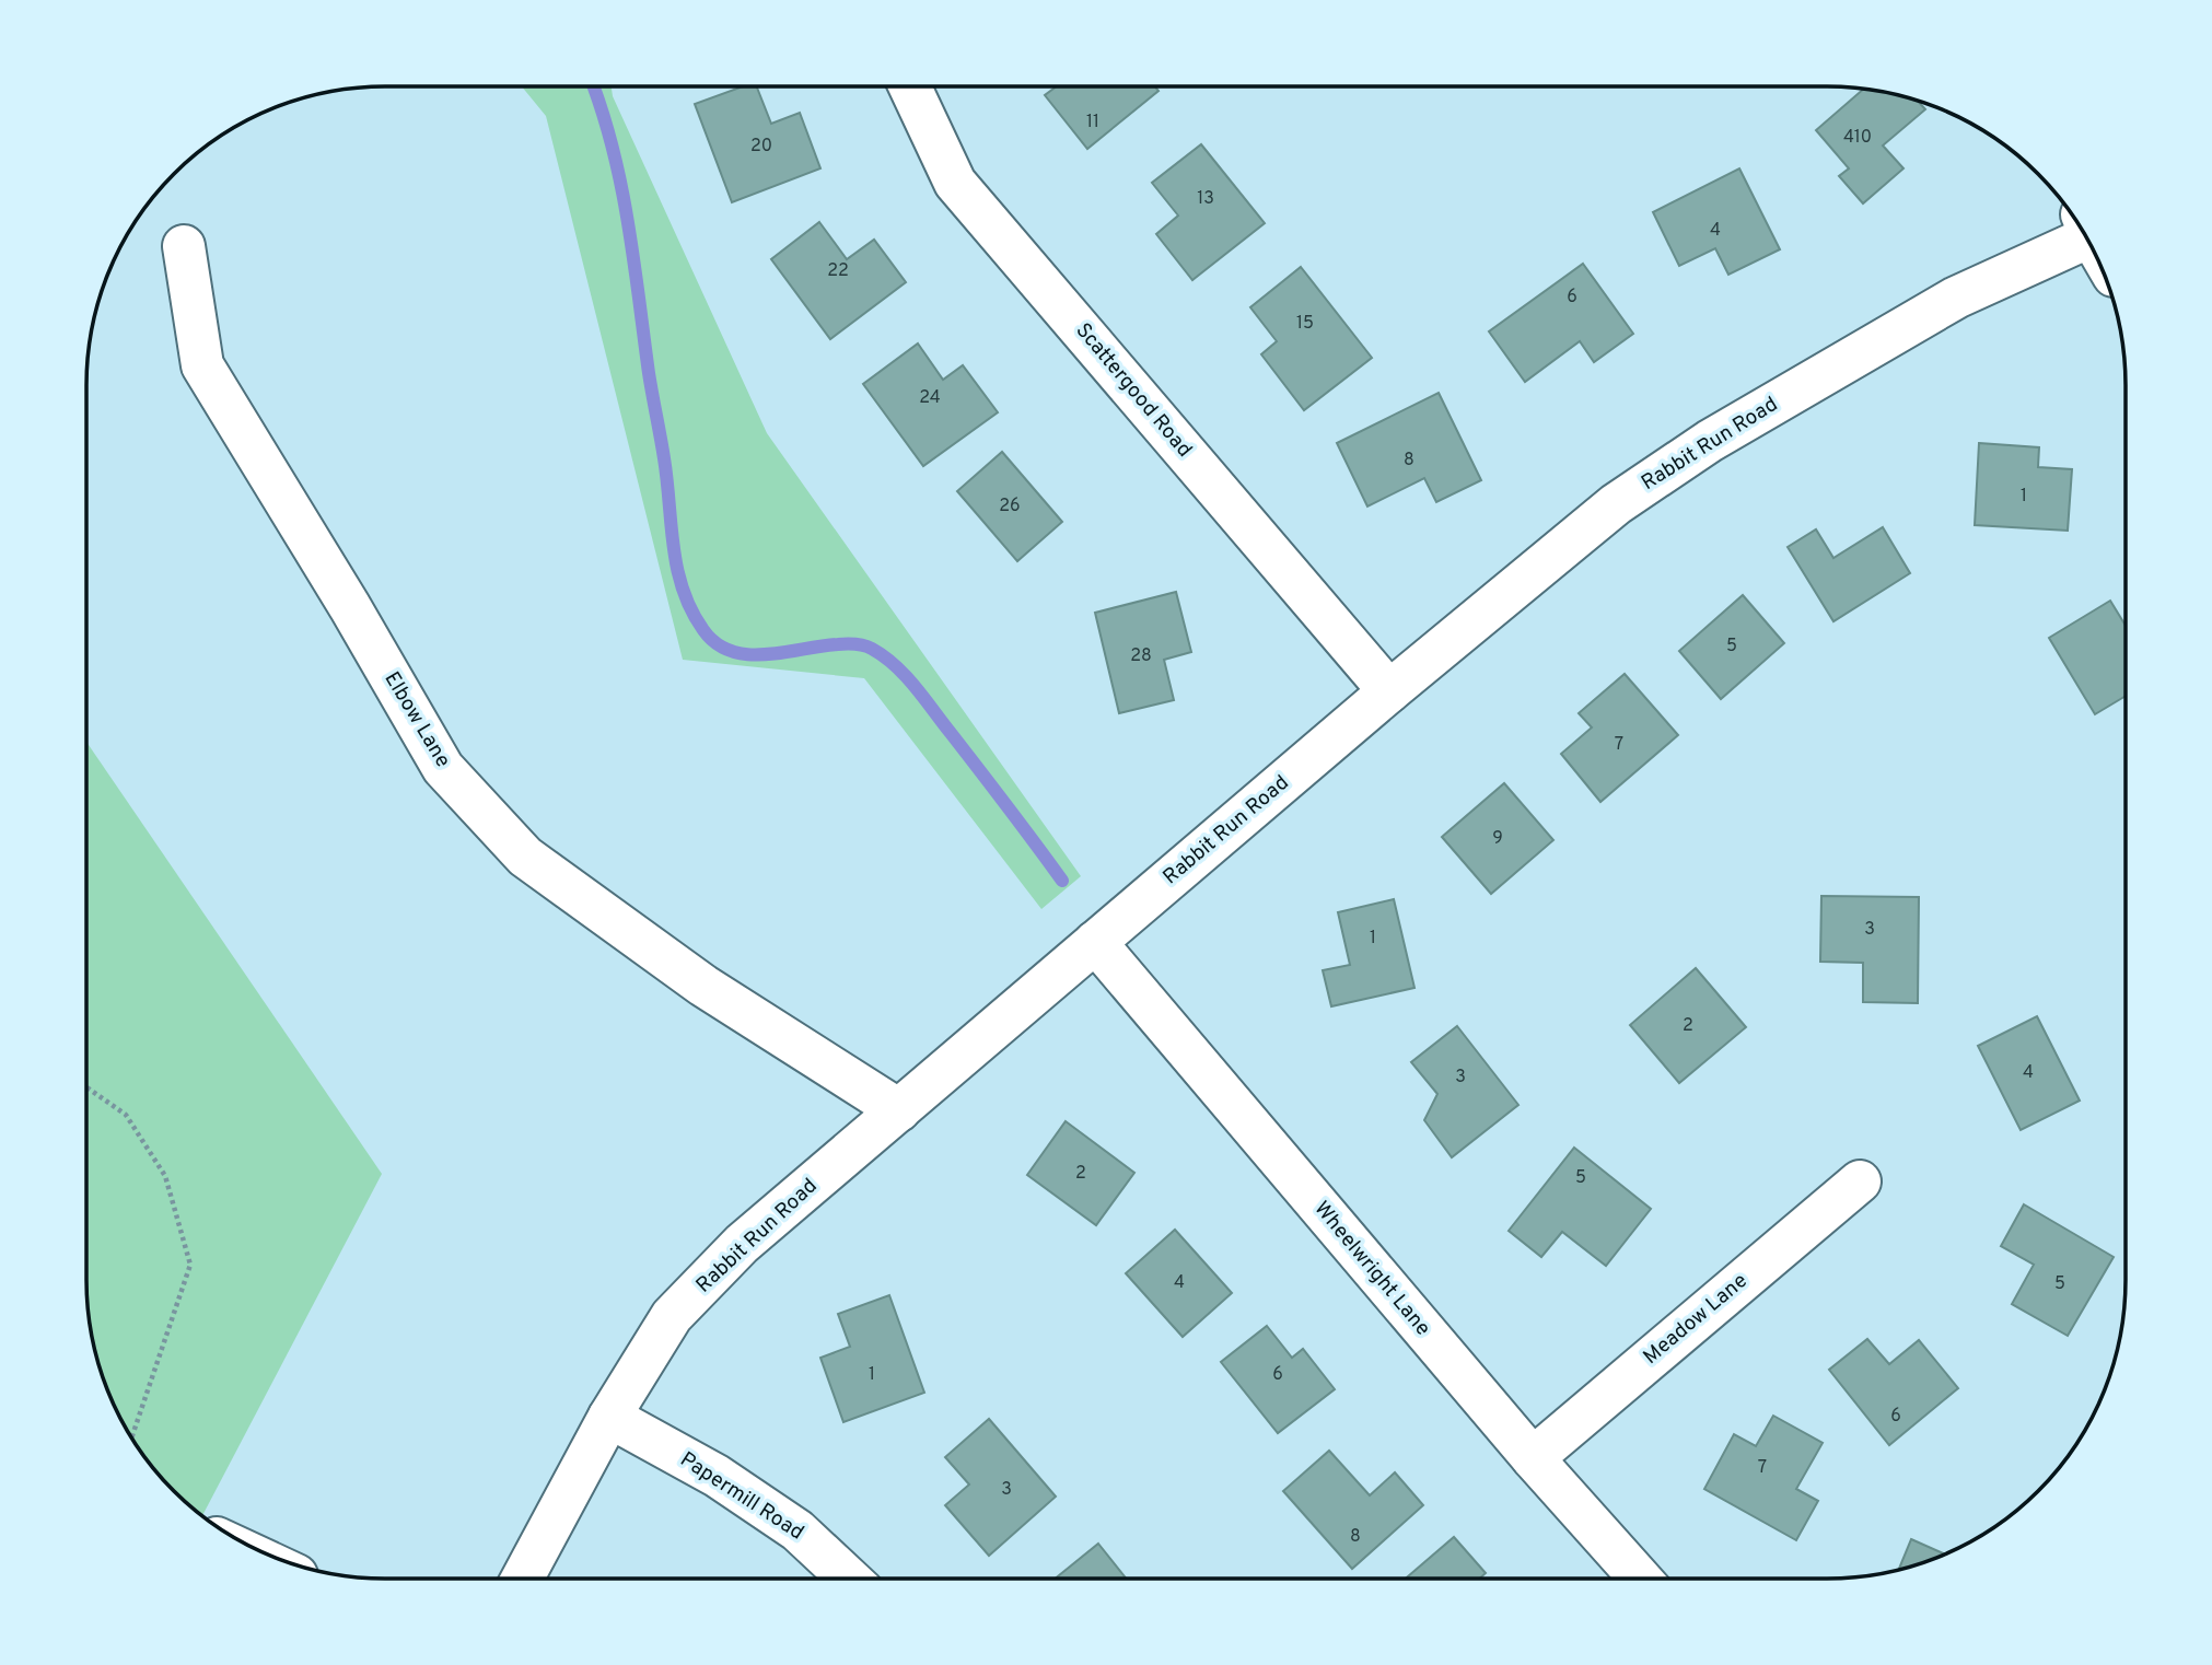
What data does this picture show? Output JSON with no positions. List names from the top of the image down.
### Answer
{
  "streets": {
    "street": [
      "Scattergood Road",
      "Rabbit Run Road",
      "Elbow Lane",
      "Wheelwright Lane",
      "Meadow Lane",
      "Papermill Road"
    ]
  },
  "crossings": [
    ["Scattergood Road", "Rabbit Run Road"],
    ["Rabbit Run Road", "Elbow Lane"],
    ["Rabbit Run Road", "Wheelwright Lane"],
    ["Rabbit Run Road", "Papermill Road"],
    ["Wheelwright Lane", "Meadow Lane"]
  ],
  "house_numbers": [
    "11",
    "410",
    "20",
    "13",
    "4",
    "22",
    "6",
    "15",
    "24",
    "8",
    "1",
    "26",
    "5",
    "28",
    "7",
    "9",
    "3",
    "1",
    "2",
    "4",
    "3",
    "2",
    "5",
    "4",
    "5",
    "1",
    "6",
    "6",
    "7",
    "3",
    "8"
  ]
}
